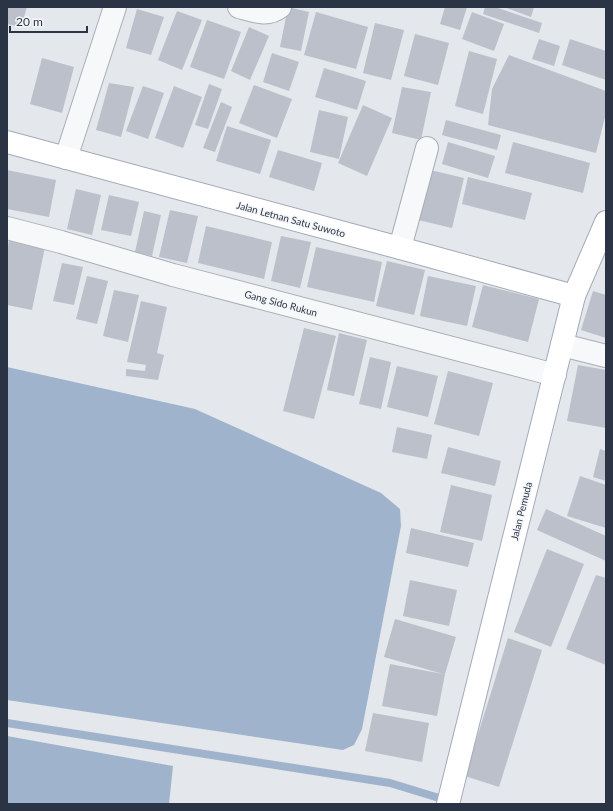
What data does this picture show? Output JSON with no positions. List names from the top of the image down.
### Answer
{
  "streets": {
    "main road": ["Jalan Letnan Satu Suwoto", "Jalan Pemuda"],
    "street": ["Gang Sido Rukun"]
  },
  "crossings": [
    ["Jalan Letnan Satu Suwoto", "Jalan Pemuda"],
    ["Gang Sido Rukun", "Jalan Pemuda"]
  ],
  "scale_bar": "20 m"
}
